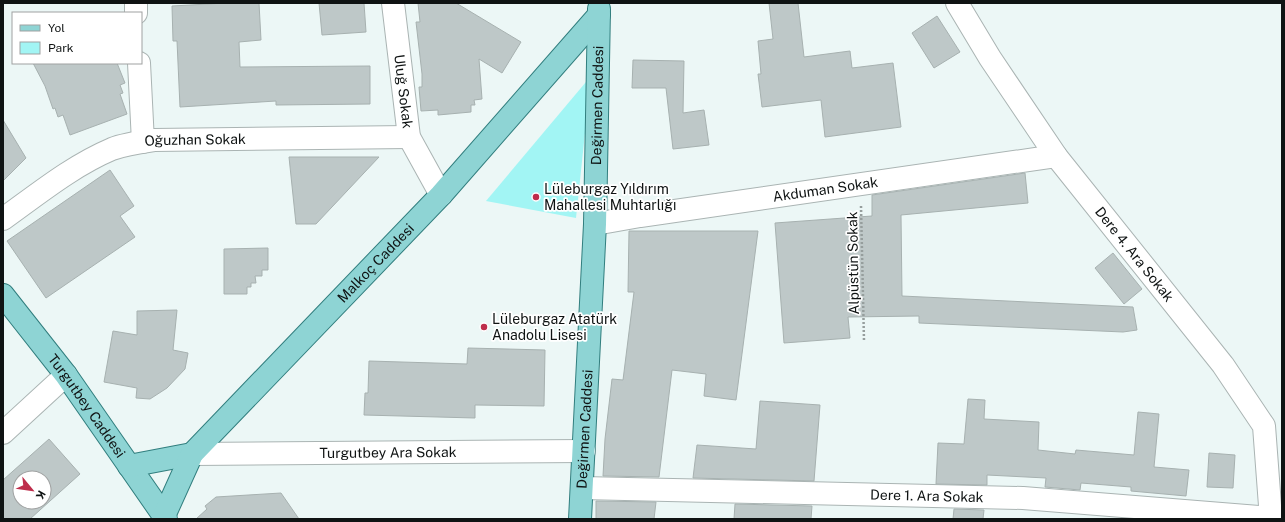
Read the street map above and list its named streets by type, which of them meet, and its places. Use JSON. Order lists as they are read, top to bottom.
{
  "streets": {
    "main road": ["Değirmen Caddesi", "Malkoç Caddesi", "Turgutbey Caddesi"],
    "street": [
      "Uluğ Sokak",
      "Oğuzhan Sokak",
      "Akduman Sokak",
      "Dere 4. Ara Sokak",
      "Turgutbey Ara Sokak",
      "Dere 1. Ara Sokak"
    ],
    "path": ["Alpüstün Sokak"]
  },
  "crossings": [
    ["Uluğ Sokak", "Oğuzhan Sokak"],
    ["Uluğ Sokak", "Malkoç Caddesi"],
    ["Değirmen Caddesi", "Akduman Sokak"],
    ["Değirmen Caddesi", "Malkoç Caddesi"],
    ["Değirmen Caddesi", "Turgutbey Ara Sokak"],
    ["Değirmen Caddesi", "Dere 1. Ara Sokak"],
    ["Akduman Sokak", "Dere 4. Ara Sokak"],
    ["Akduman Sokak", "Alpüstün Sokak"],
    ["Dere 4. Ara Sokak", "Dere 1. Ara Sokak"],
    ["Malkoç Caddesi", "Turgutbey Caddesi"],
    ["Malkoç Caddesi", "Turgutbey Ara Sokak"]
  ],
  "places": ["Lüleburgaz Yıldırım Mahallesi Muhtarlığı", "Lüleburgaz Atatürk Anadolu Lisesi"],
  "legend": ["Yol", "Park"],
  "north": "bottom right"
}
